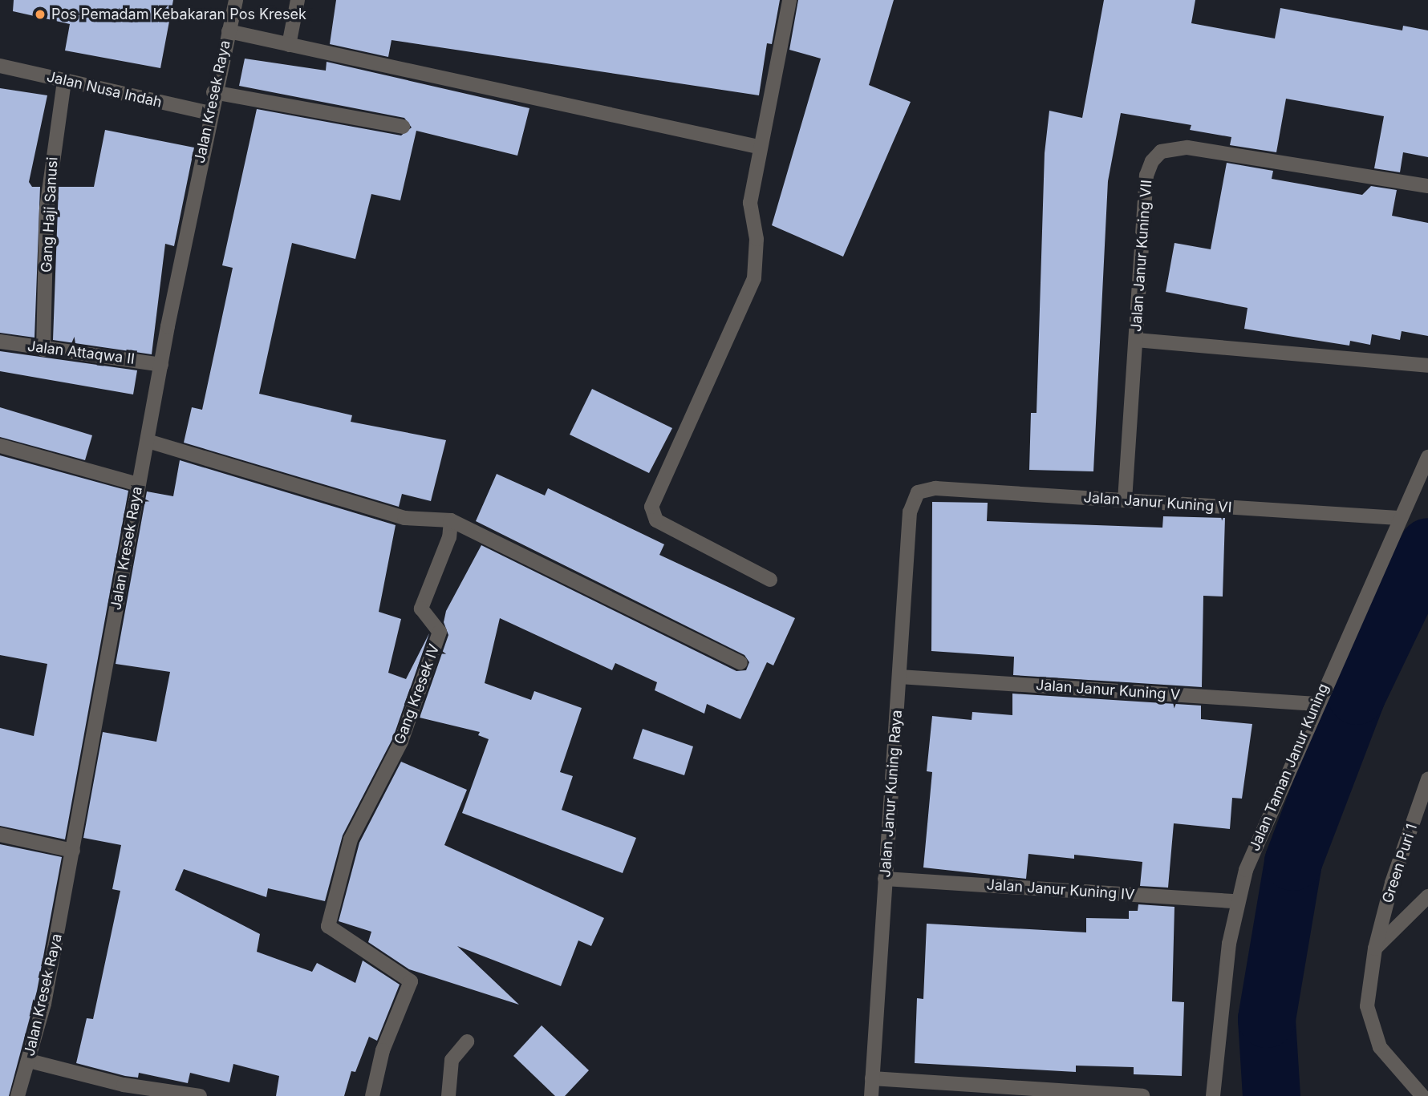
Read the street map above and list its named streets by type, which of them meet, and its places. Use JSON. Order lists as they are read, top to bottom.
{
  "streets": {
    "street": [
      "Jalan Nusa Indah",
      "Jalan Kresek Raya",
      "Gang Haji Sanusi",
      "Jalan Janur Kuning VII",
      "Jalan Attaqwa II",
      "Jalan Janur Kuning VI",
      "Jalan Janur Kuning V",
      "Gang Kresek IV",
      "Jalan Taman Janur Kuning",
      "Jalan Janur Kuning Raya",
      "Green Puri 1",
      "Jalan Janur Kuning IV"
    ]
  },
  "crossings": [
    ["Jalan Nusa Indah", "Jalan Kresek Raya"],
    ["Jalan Nusa Indah", "Gang Haji Sanusi"],
    ["Jalan Kresek Raya", "Jalan Attaqwa II"],
    ["Gang Haji Sanusi", "Jalan Attaqwa II"],
    ["Jalan Janur Kuning VII", "Jalan Janur Kuning VI"],
    ["Jalan Janur Kuning VI", "Jalan Taman Janur Kuning"],
    ["Jalan Janur Kuning VI", "Jalan Janur Kuning Raya"],
    ["Jalan Janur Kuning V", "Jalan Taman Janur Kuning"],
    ["Jalan Janur Kuning V", "Jalan Janur Kuning Raya"],
    ["Jalan Taman Janur Kuning", "Jalan Janur Kuning IV"],
    ["Jalan Janur Kuning Raya", "Jalan Janur Kuning IV"]
  ],
  "places": ["Pos Pemadam Kebakaran Pos Kresek"]
}
